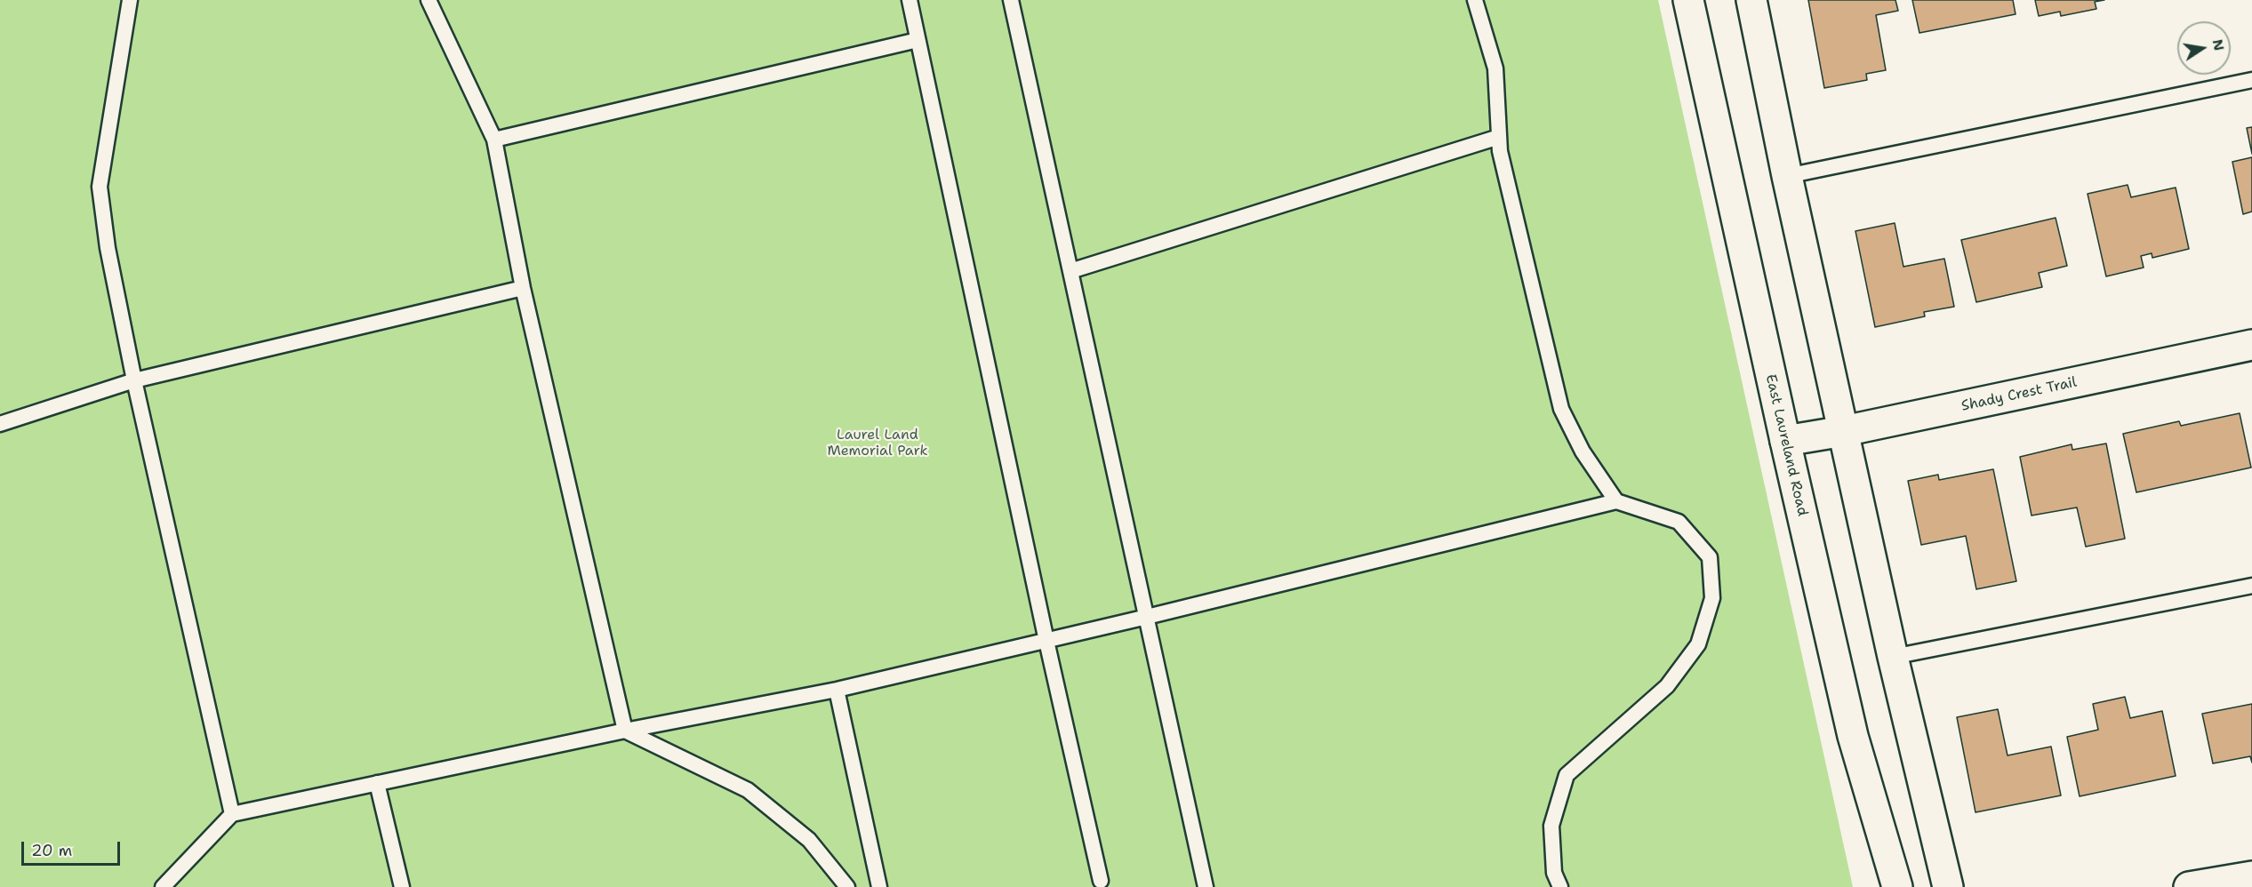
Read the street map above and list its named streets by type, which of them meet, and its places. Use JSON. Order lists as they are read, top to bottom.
{
  "streets": {
    "main road": ["Shady Crest Trail", "East Laureland Road"]
  },
  "crossings": [
    ["Shady Crest Trail", "East Laureland Road"]
  ],
  "parks": ["Laurel Land Memorial Park"],
  "scale_bar": "20 m",
  "north": "right"
}
